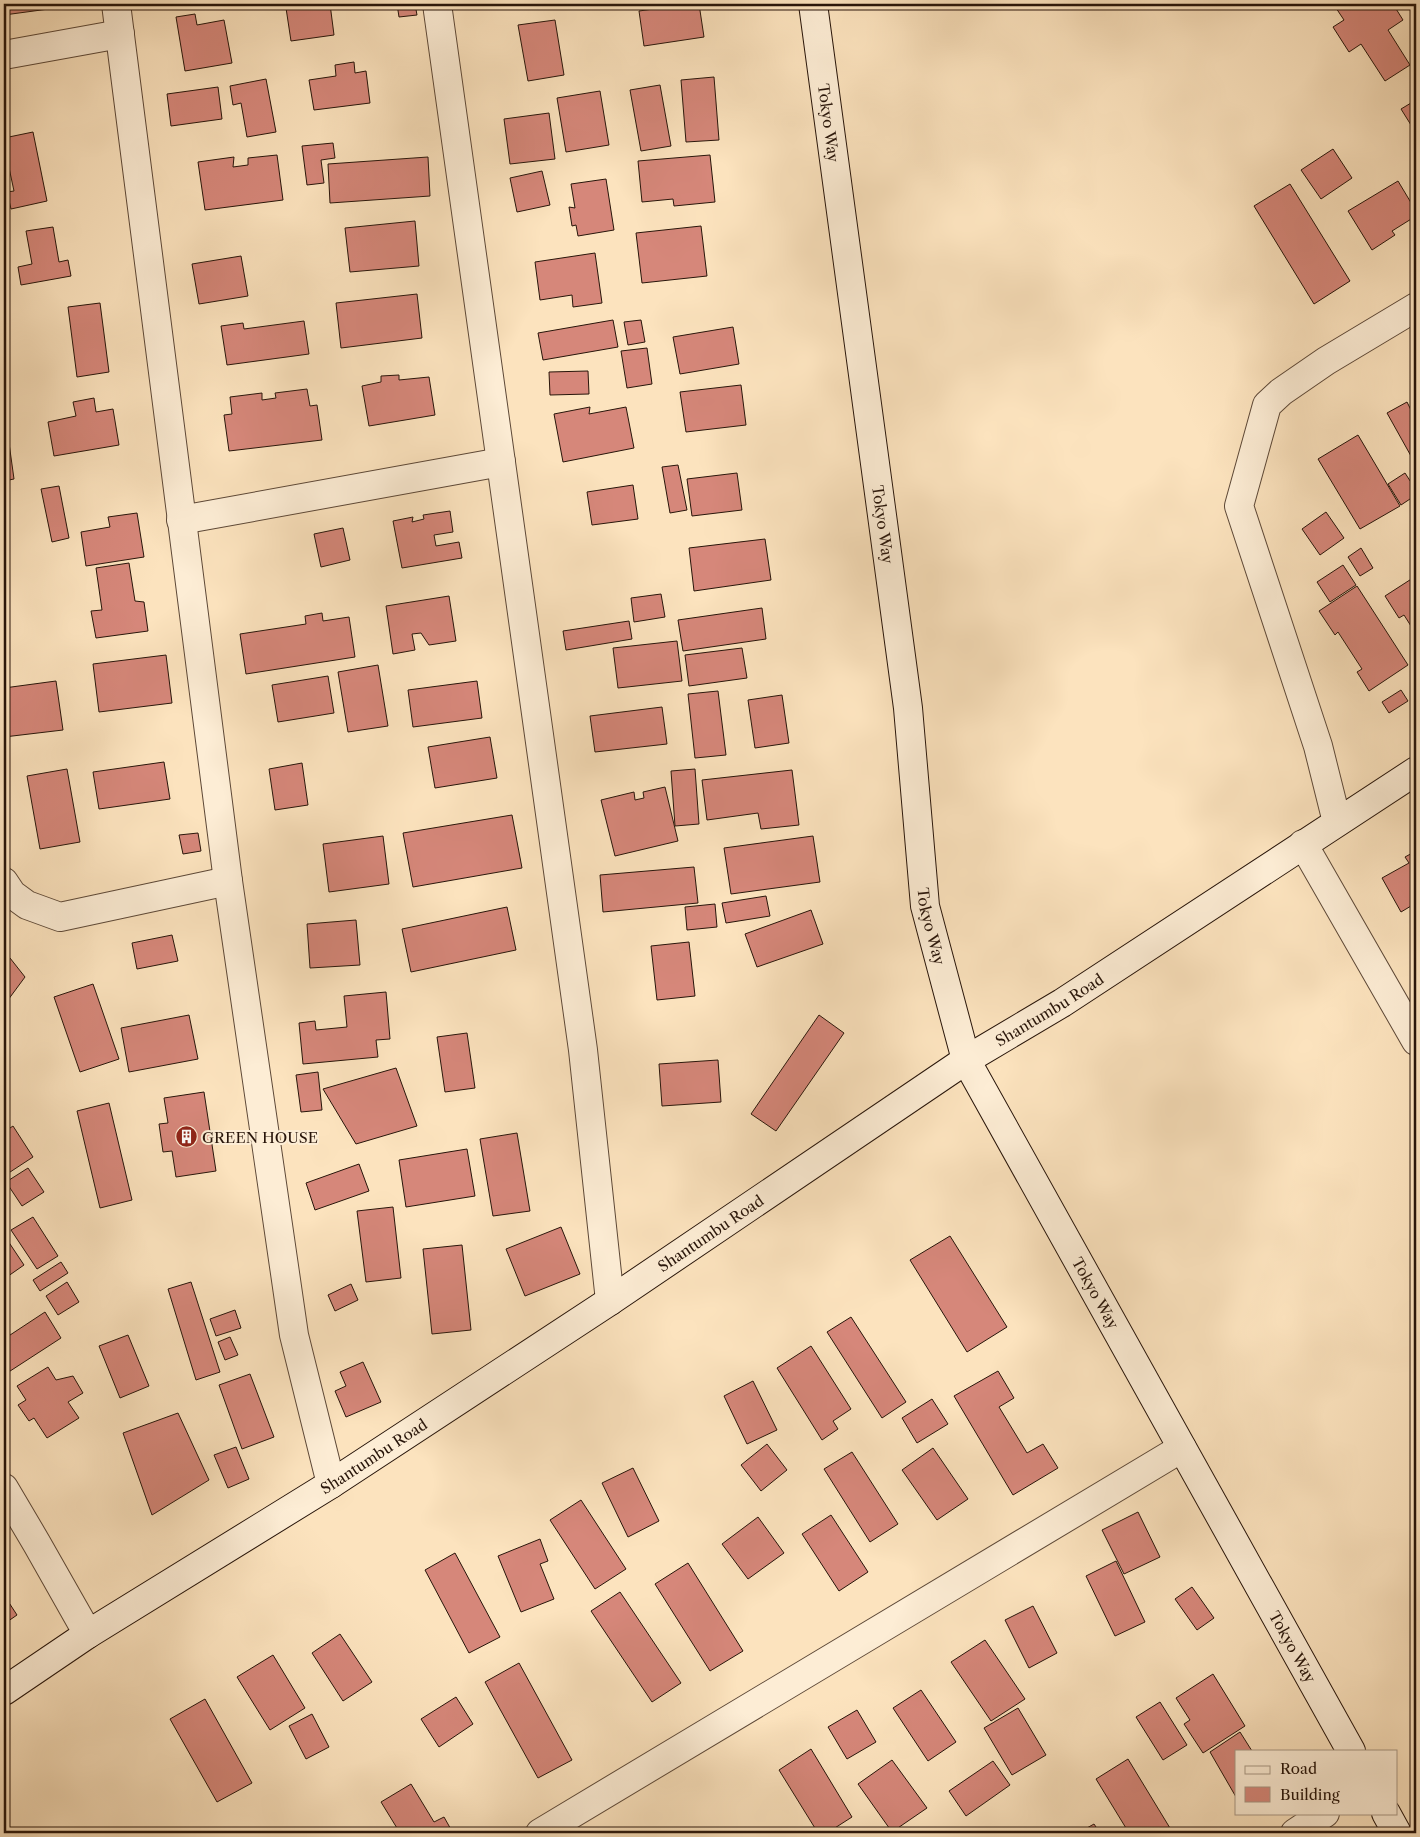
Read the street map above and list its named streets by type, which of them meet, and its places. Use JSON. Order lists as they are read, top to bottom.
{
  "streets": {
    "street": ["Tokyo Way", "Shantumbu Road"]
  },
  "crossings": [
    ["Tokyo Way", "Shantumbu Road"]
  ],
  "places": {
    "building": ["GREEN HOUSE"]
  },
  "legend": ["Road", "Building"]
}
